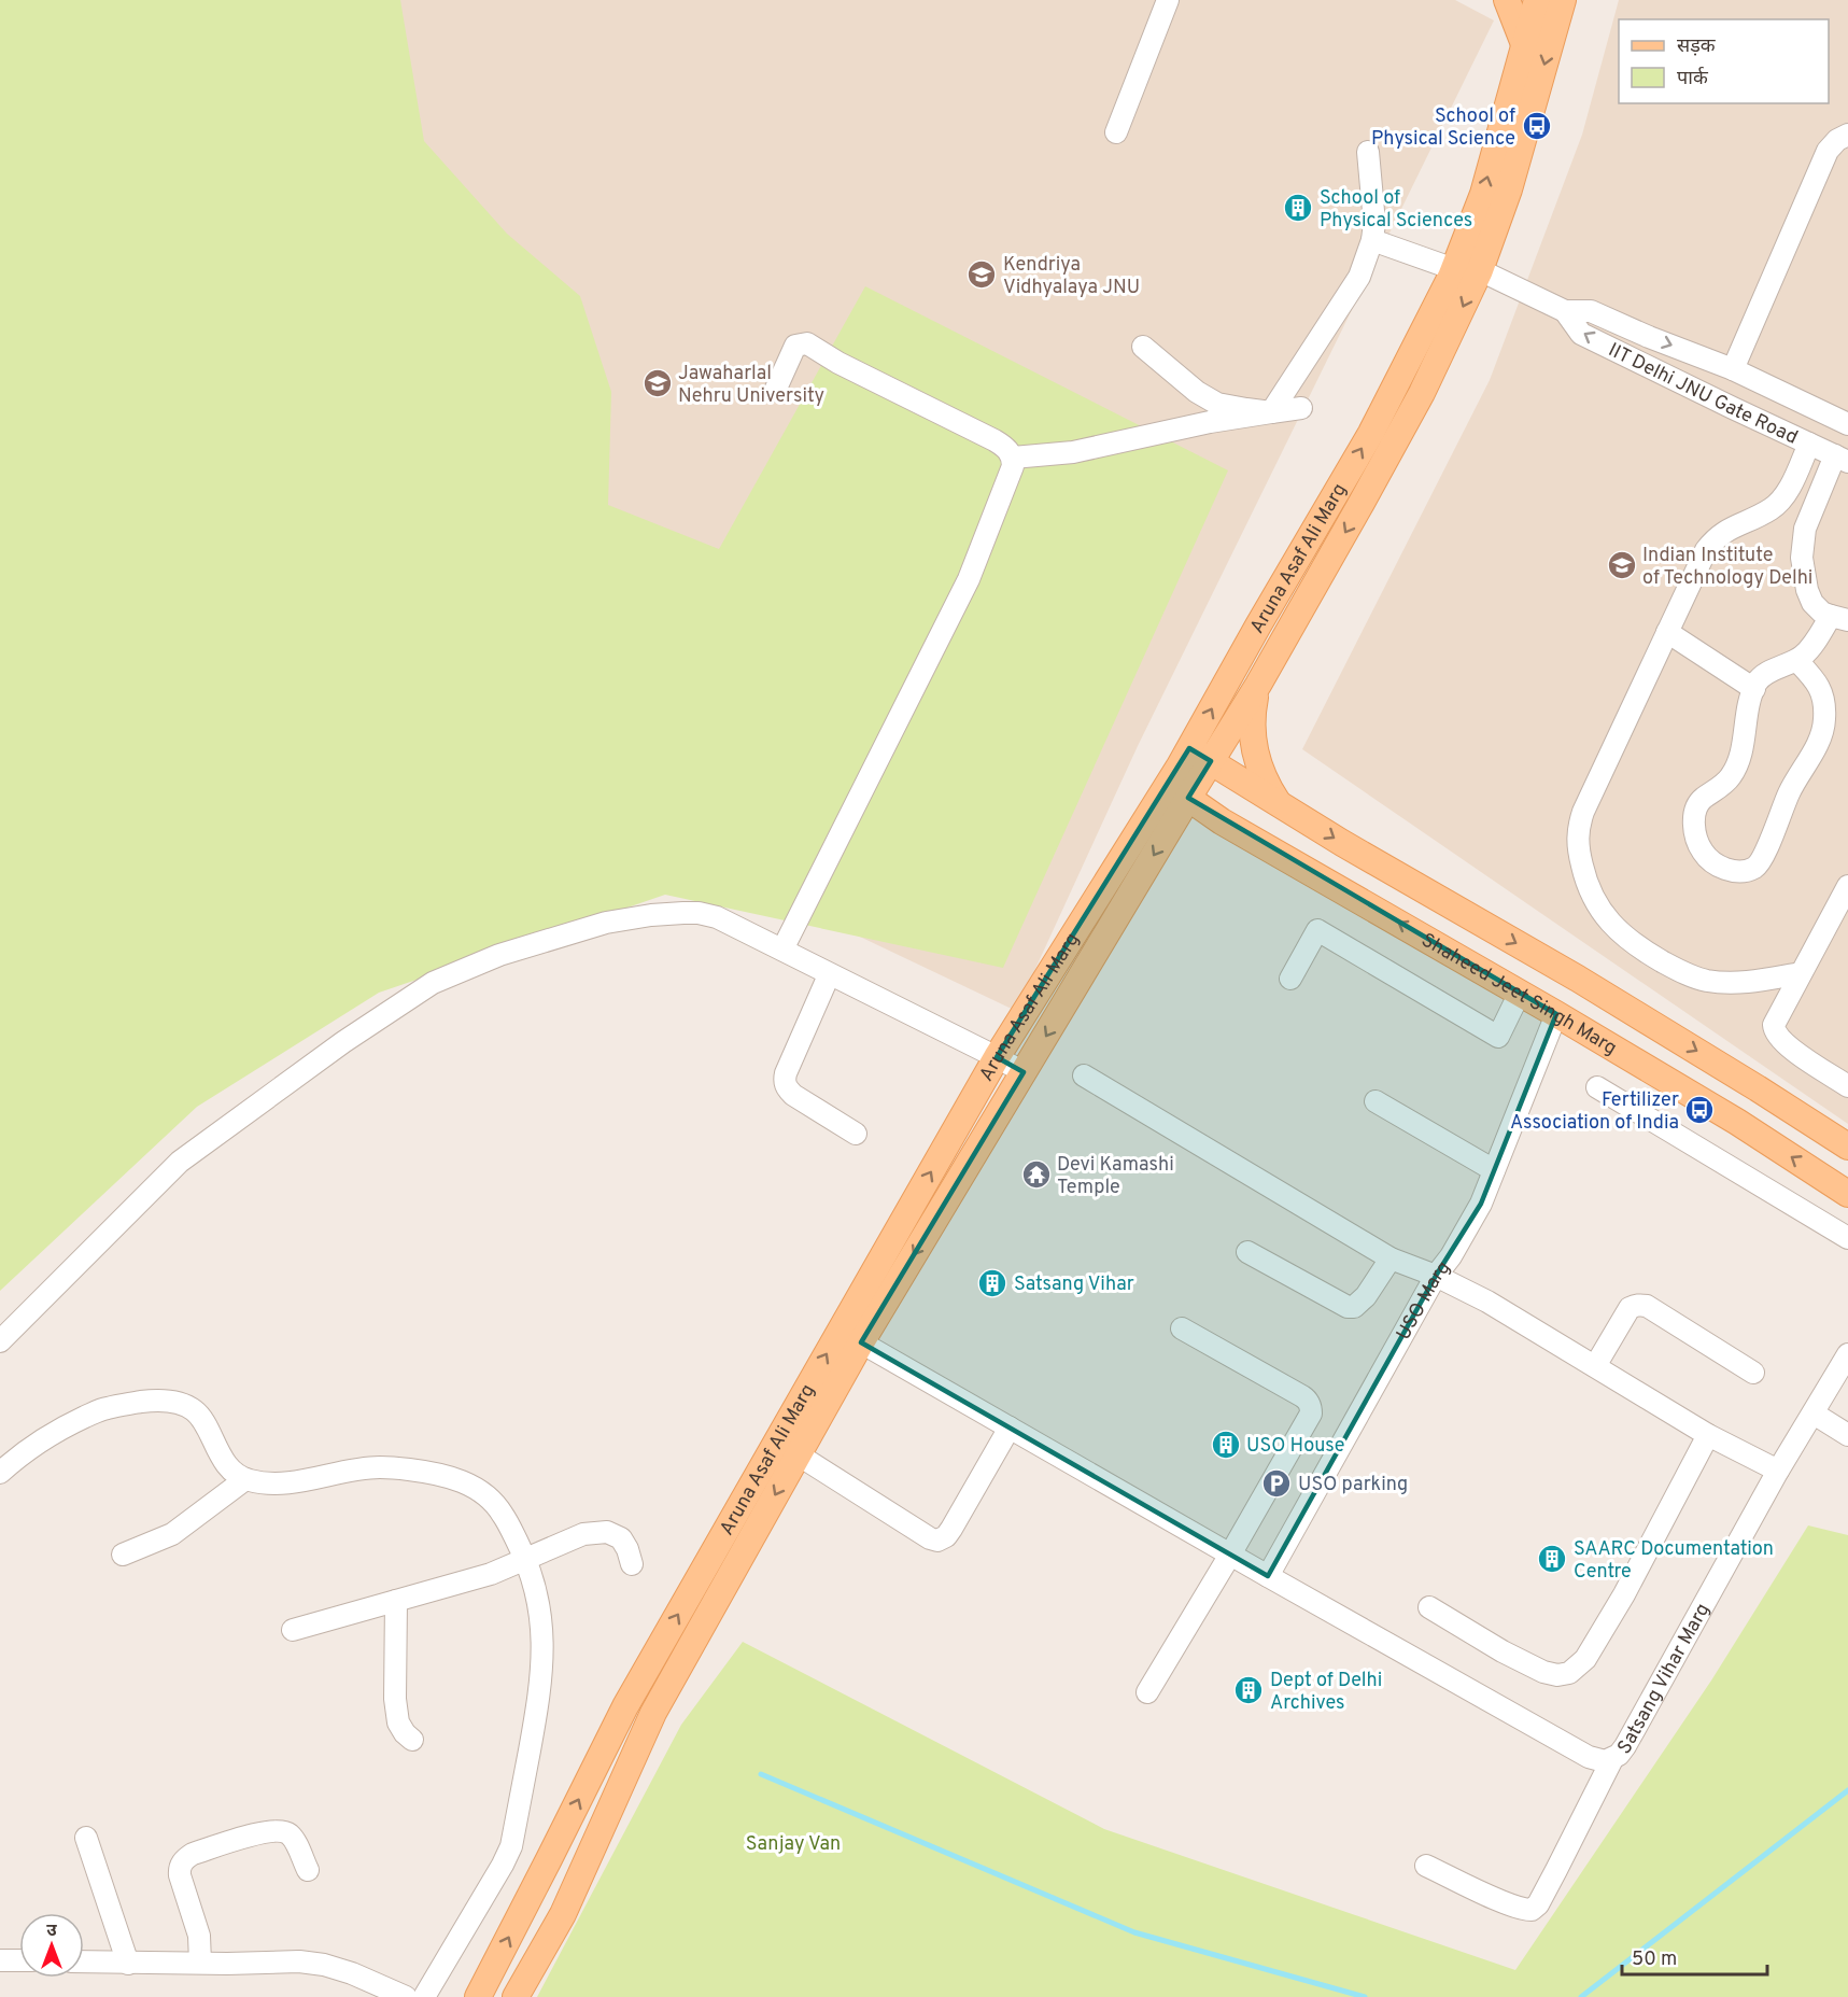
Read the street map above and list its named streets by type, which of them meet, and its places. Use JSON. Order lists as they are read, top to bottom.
{
  "streets": {
    "main road": ["Aruna Asaf Ali Marg", "Shaheed Jeet Singh Marg"],
    "street": ["IIT Delhi JNU Gate Road", "USO Marg", "Satsang Vihar Marg"]
  },
  "crossings": [
    ["IIT Delhi JNU Gate Road", "Aruna Asaf Ali Marg"],
    ["Aruna Asaf Ali Marg", "Shaheed Jeet Singh Marg"],
    ["Shaheed Jeet Singh Marg", "USO Marg"]
  ],
  "parks": ["Sanjay Van"],
  "places": {
    "bus stop": ["School of Physical Science", "Fertilizer Association of India"],
    "building": [
      "School of Physical Sciences",
      "Satsang Vihar",
      "USO House",
      "SAARC Documentation Centre",
      "Dept of Delhi Archives"
    ],
    "school or university": ["Kendriya Vidhyalaya JNU", "Jawaharlal Nehru University", "Indian Institute of Technology Delhi"],
    "temple": ["Devi Kamashi Temple"],
    "parking": ["USO parking"]
  },
  "legend": ["सड़क", "पार्क"],
  "scale_bar": "50 m",
  "north": "top"
}
